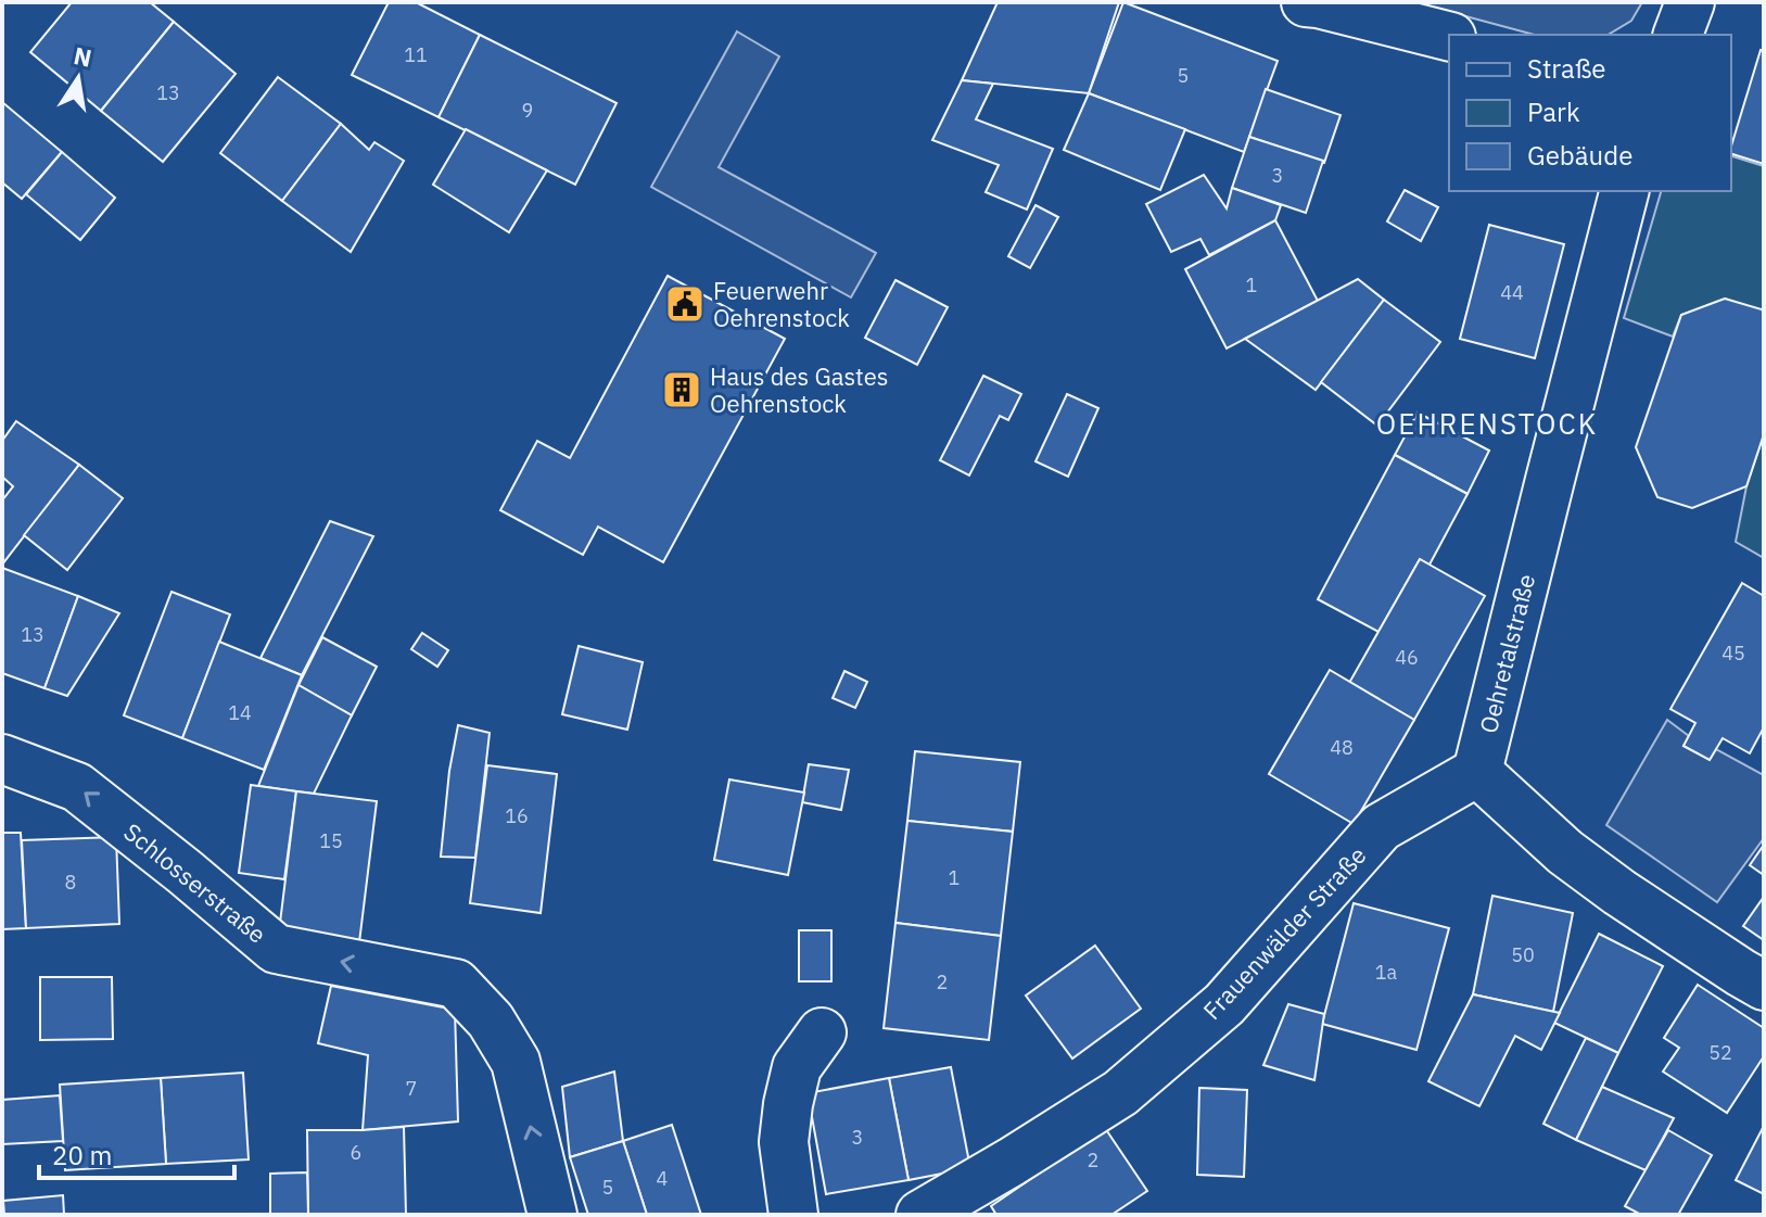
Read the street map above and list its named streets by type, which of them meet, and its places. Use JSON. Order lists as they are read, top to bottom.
{
  "streets": {
    "street": ["Oehretalstraße", "Schlosserstraße", "Frauenwälder Straße"]
  },
  "crossings": [
    ["Oehretalstraße", "Frauenwälder Straße"]
  ],
  "one_way": ["Schlosserstraße"],
  "districts": ["OEHRENSTOCK"],
  "places": {
    "public building": ["Feuerwehr Oehrenstock"],
    "building": ["Haus des Gastes Oehrenstock"]
  },
  "house_numbers": [
    "11",
    "5",
    "13",
    "9",
    "3",
    "1",
    "44",
    "13",
    "45",
    "46",
    "14",
    "48",
    "16",
    "15",
    "1",
    "8",
    "50",
    "1a",
    "2",
    "52",
    "7",
    "3",
    "6",
    "2",
    "4",
    "5"
  ],
  "legend": ["Straße", "Park", "Gebäude"],
  "scale_bar": "20 m",
  "north": "top"
}
